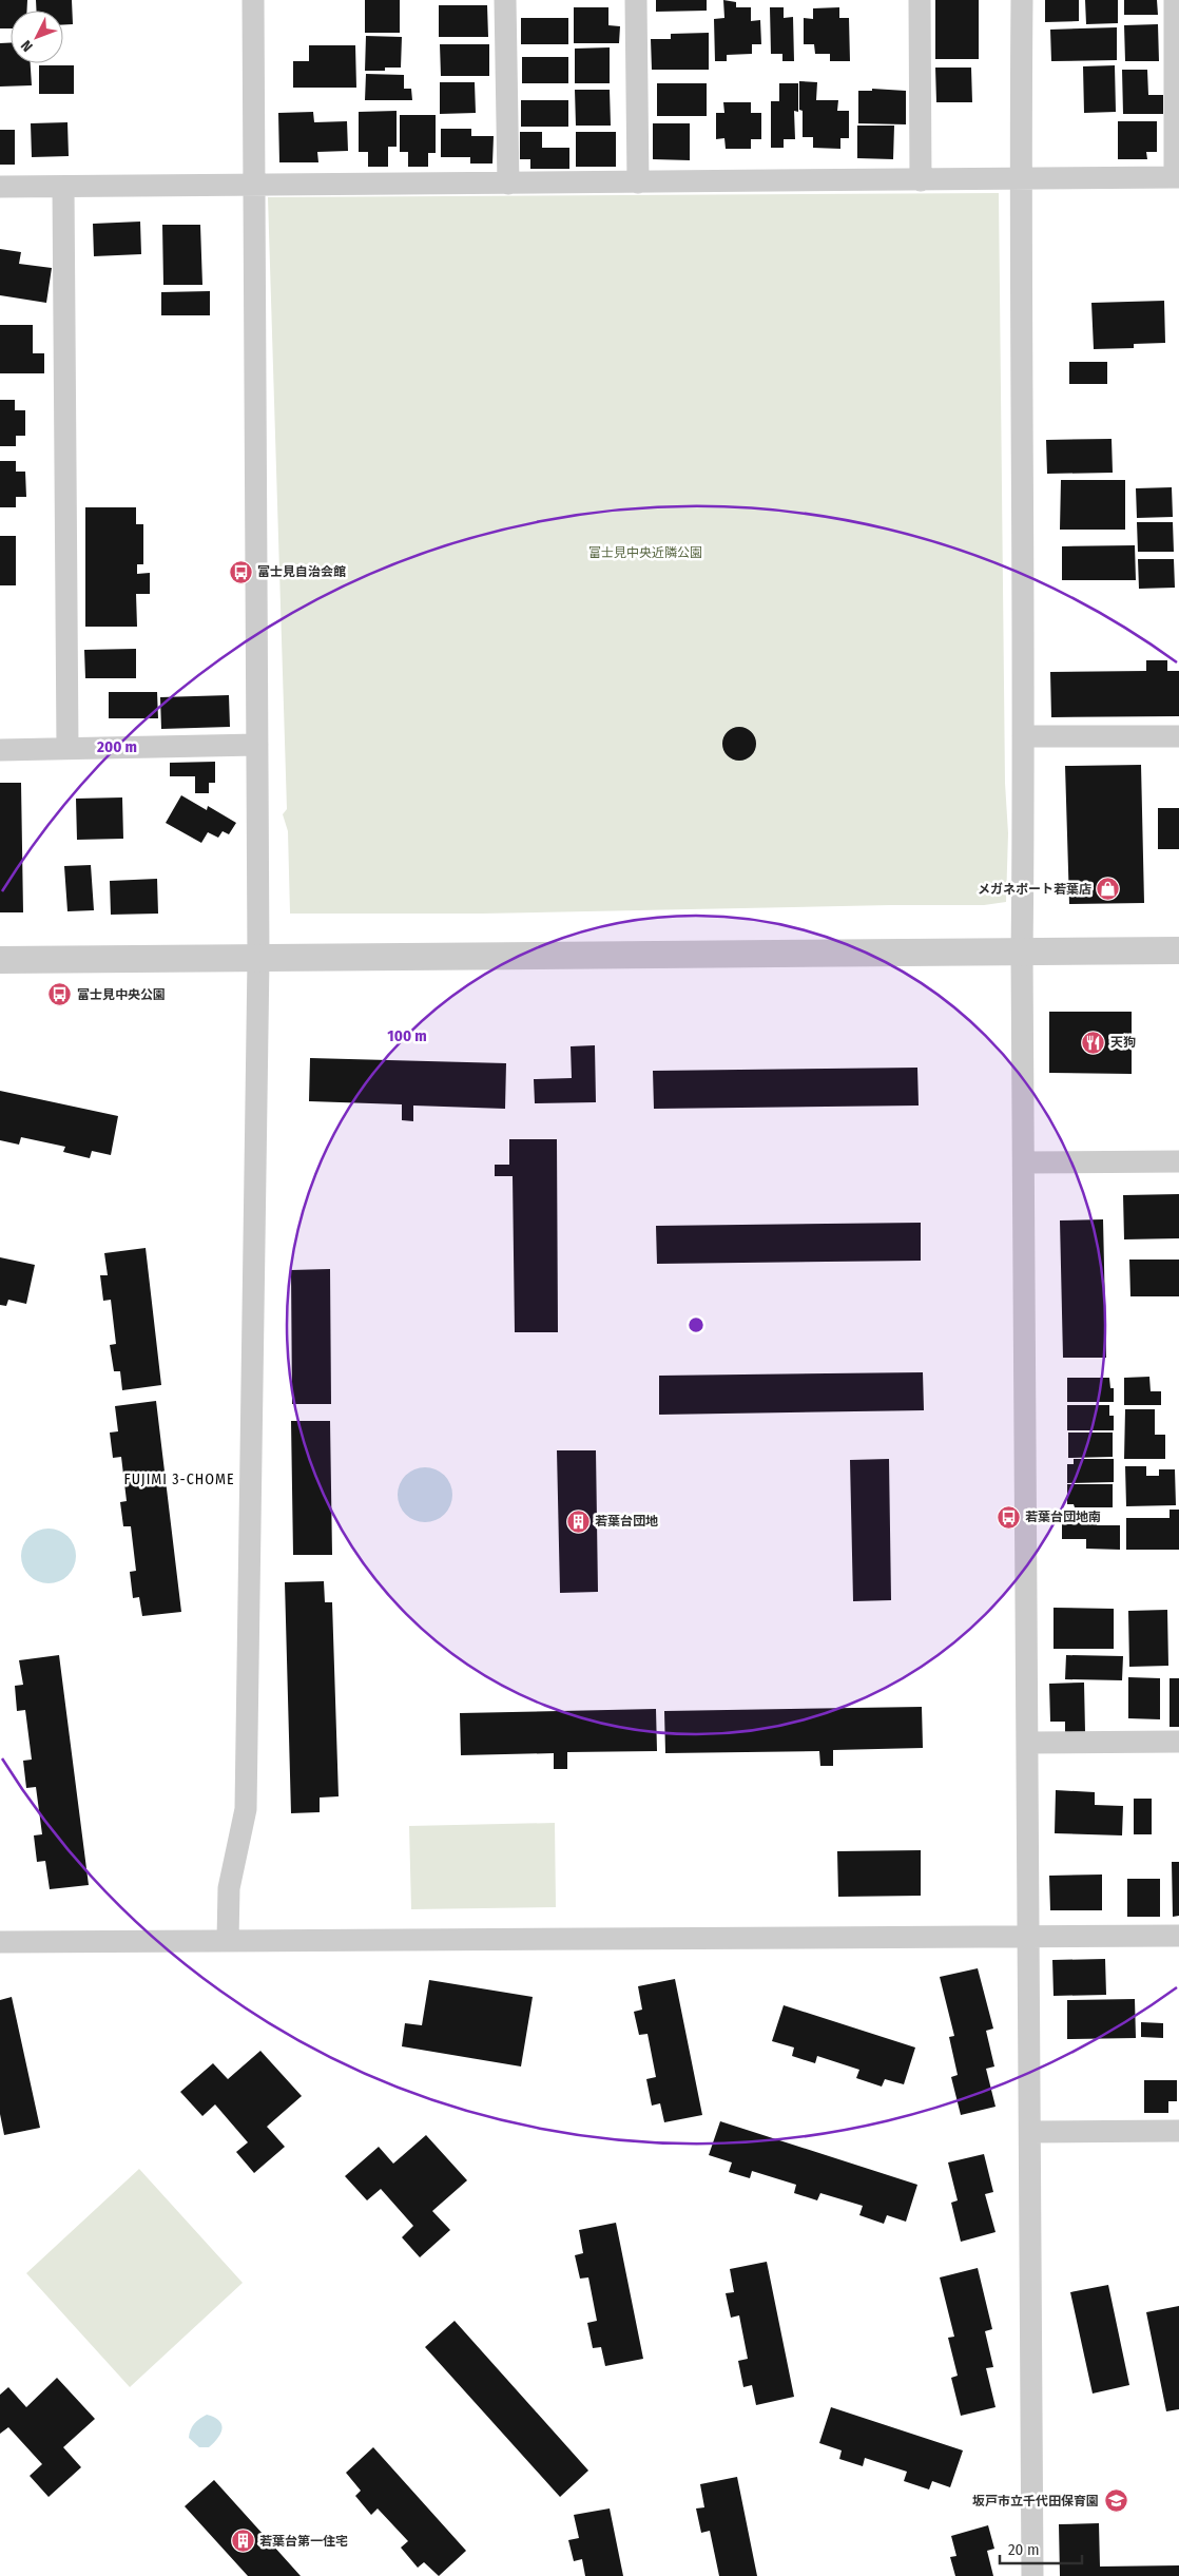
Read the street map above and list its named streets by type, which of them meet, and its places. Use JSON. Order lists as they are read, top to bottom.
{
  "districts": ["FUJIMI 3-CHOME"],
  "parks": ["富士見中央近隣公園"],
  "places": {
    "bus stop": ["富士見自治会館", "富士見中央公園", "若葉台団地南"],
    "shop": ["メガネポート若葉店"],
    "restaurant": ["天狗"],
    "building": ["若葉台団地", "若葉台第一住宅"],
    "school or university": ["坂戸市立千代田保育園"]
  },
  "scale_bar": "20 m",
  "north": "bottom left",
  "rings": ["200 m", "100 m"]
}
